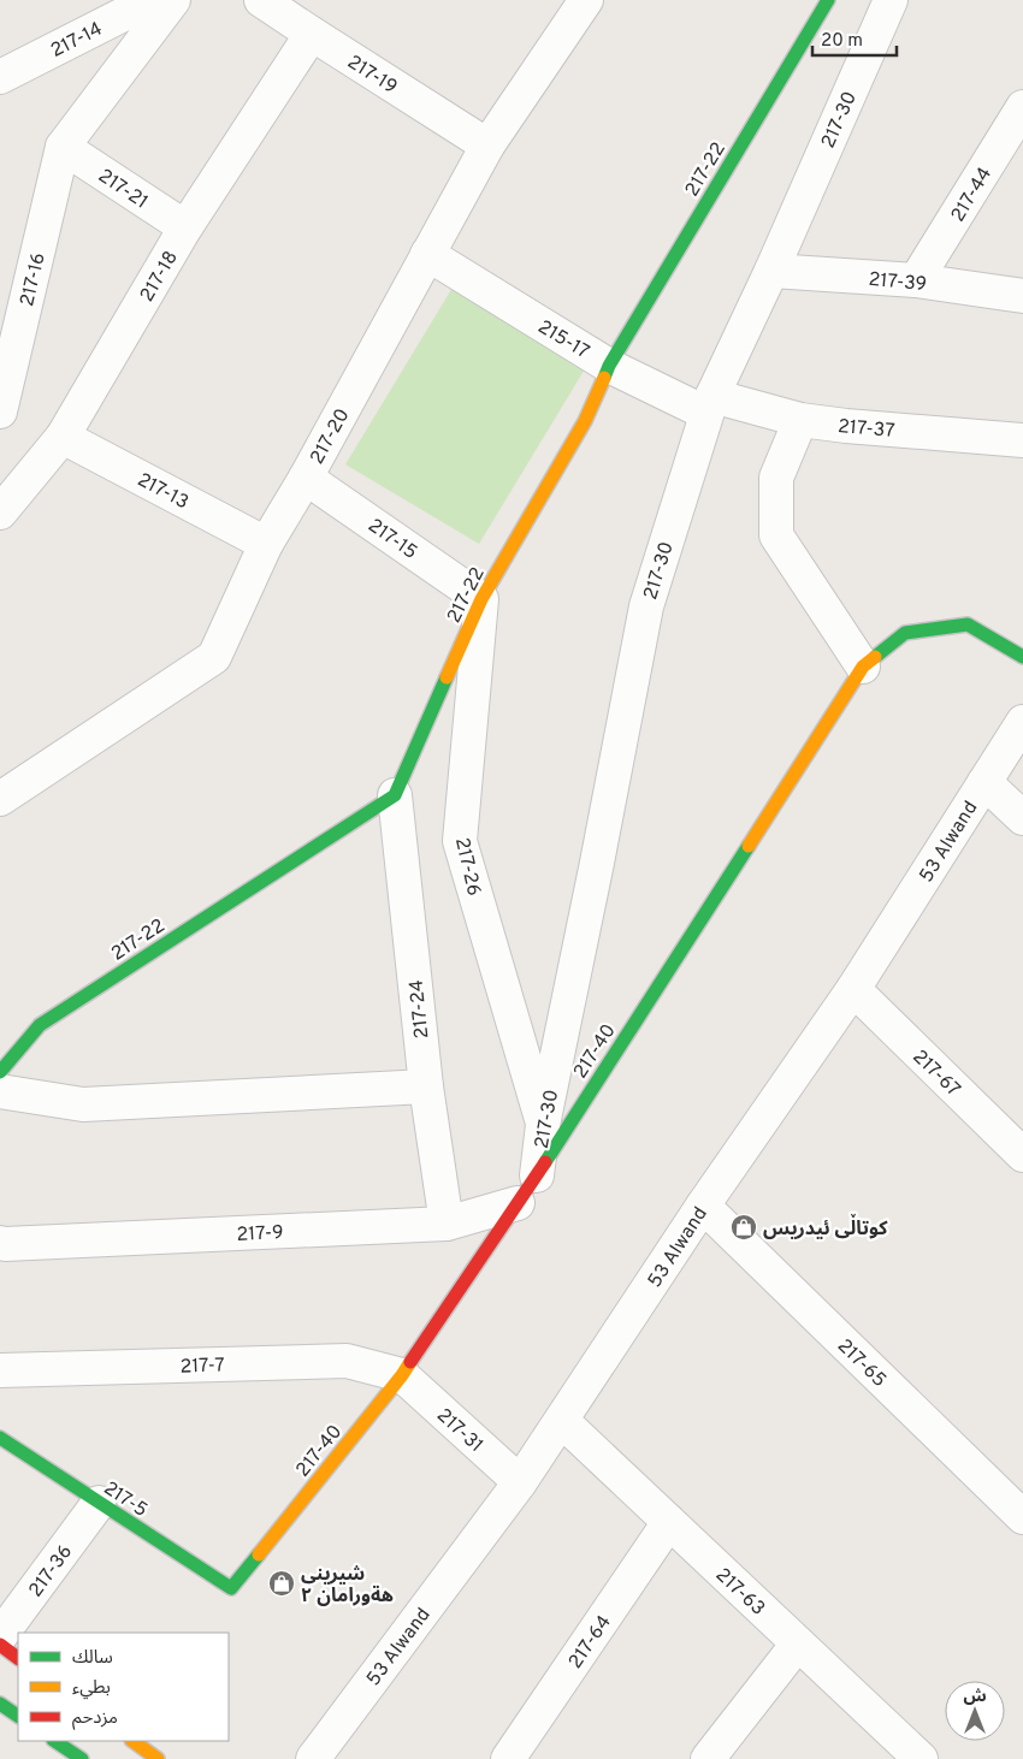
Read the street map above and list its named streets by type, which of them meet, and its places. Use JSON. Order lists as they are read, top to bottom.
{
  "streets": {
    "street": [
      "217-14",
      "217-19",
      "217-30",
      "217-22",
      "217-21",
      "217-44",
      "217-18",
      "217-16",
      "217-39",
      "215-17",
      "217-37",
      "217-20",
      "217-13",
      "217-15",
      "53 Alwand",
      "217-26",
      "217-24",
      "217-40",
      "217-67",
      "217-9",
      "217-65",
      "217-7",
      "217-31",
      "217-5",
      "217-36",
      "217-63",
      "217-64"
    ]
  },
  "crossings": [
    ["217-19", "217-18"],
    ["217-19", "217-20"],
    ["217-30", "217-39"],
    ["217-30", "215-17"],
    ["217-30", "217-37"],
    ["217-30", "217-26"],
    ["217-30", "217-40"],
    ["217-22", "215-17"],
    ["217-22", "217-15"],
    ["217-22", "217-26"],
    ["217-22", "217-24"],
    ["217-21", "217-18"],
    ["217-21", "217-16"],
    ["217-44", "217-39"],
    ["217-18", "217-13"],
    ["215-17", "217-37"],
    ["215-17", "217-20"],
    ["217-20", "217-13"],
    ["217-20", "217-15"],
    ["217-15", "217-26"],
    ["53 Alwand", "217-67"],
    ["53 Alwand", "217-65"],
    ["53 Alwand", "217-31"],
    ["53 Alwand", "217-63"],
    ["217-26", "217-40"],
    ["217-24", "217-9"],
    ["217-40", "217-9"],
    ["217-40", "217-7"],
    ["217-40", "217-31"],
    ["217-40", "217-5"],
    ["217-7", "217-31"],
    ["217-5", "217-36"],
    ["217-63", "217-64"]
  ],
  "places": {
    "shop": ["کوتاڵی ئیدریس", "شیرینی هةورامان ٢"]
  },
  "legend": ["سالك", "بطيء", "مزدحم"],
  "scale_bar": "20 m",
  "north": "top"
}
